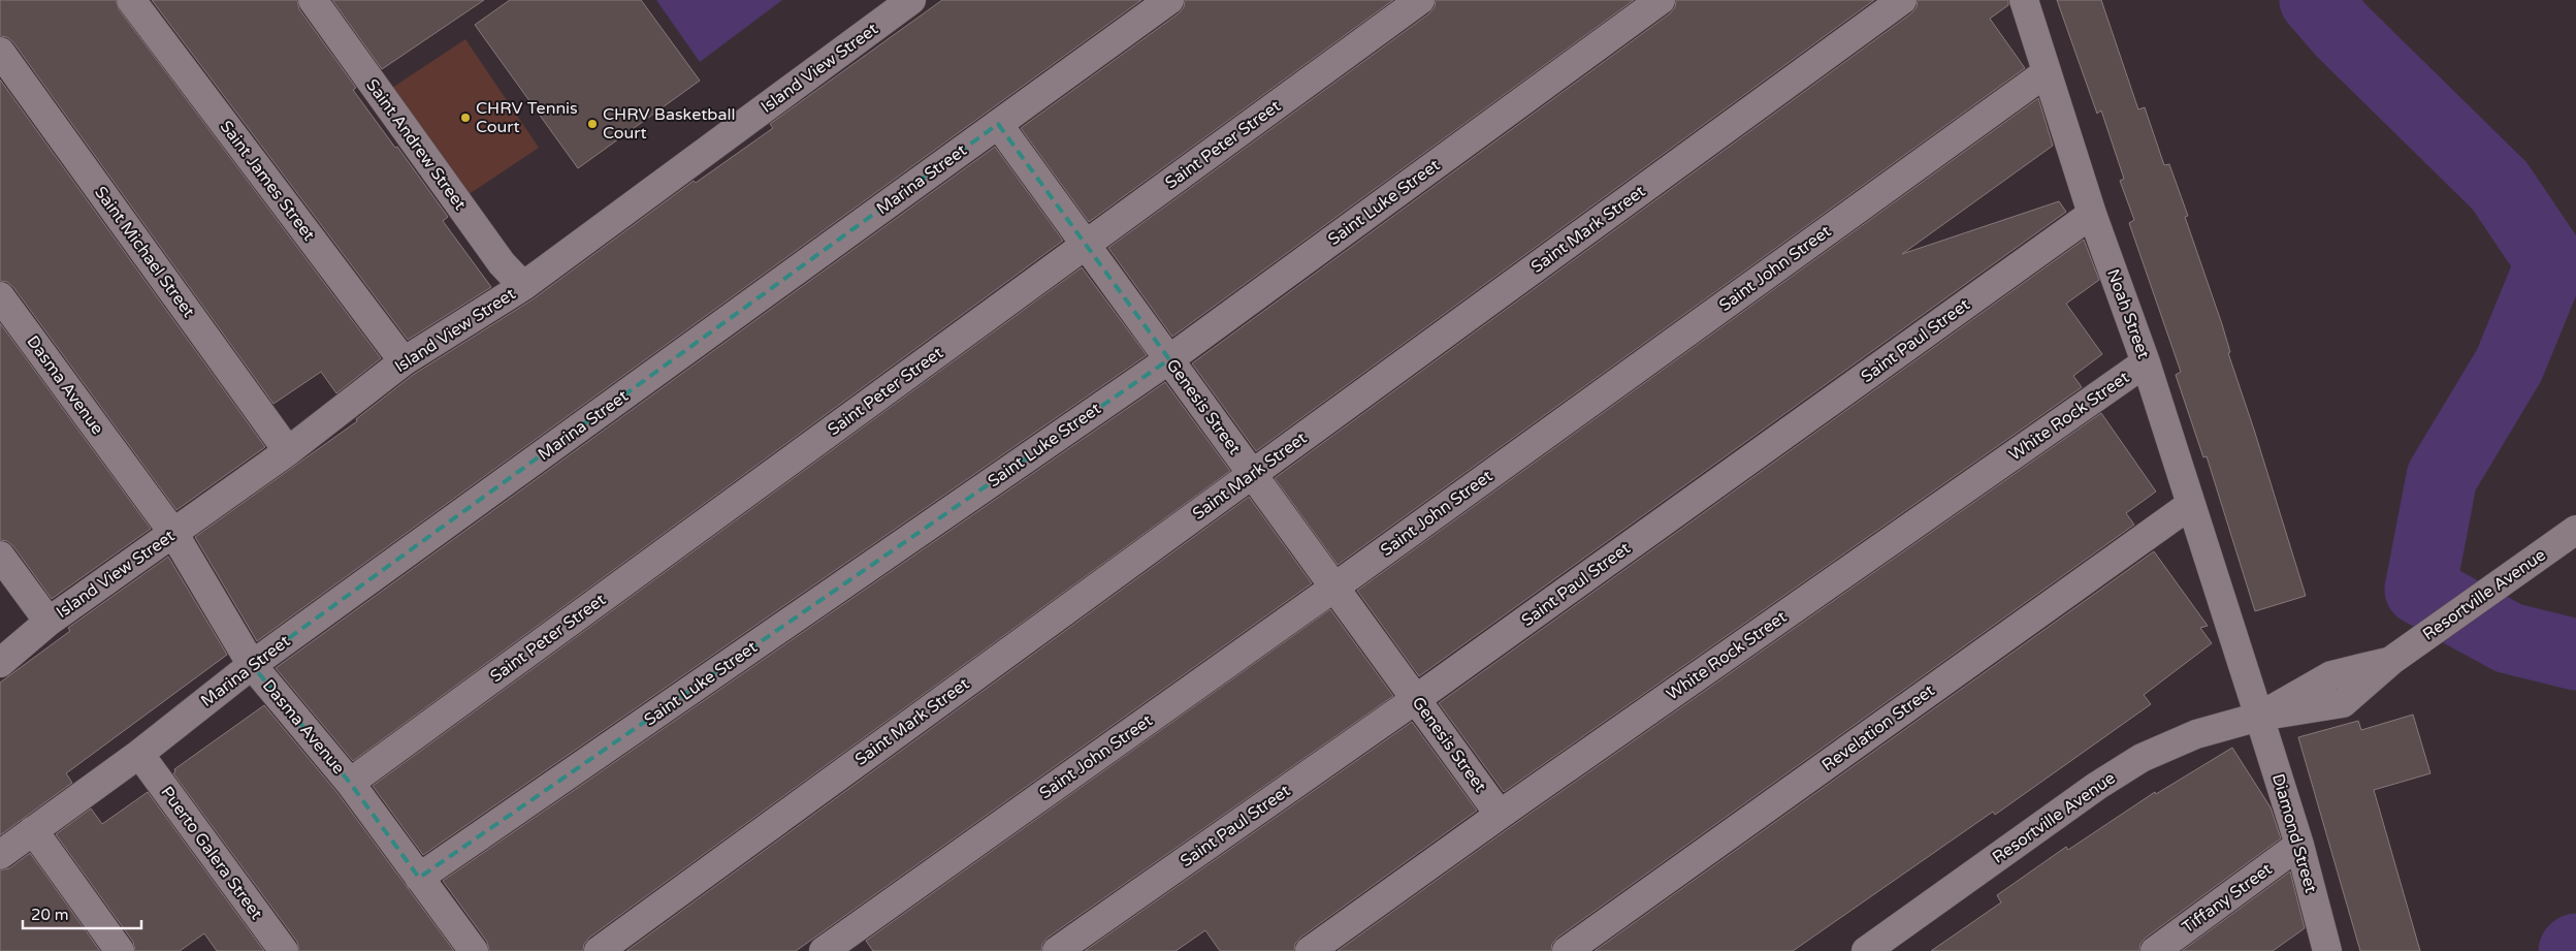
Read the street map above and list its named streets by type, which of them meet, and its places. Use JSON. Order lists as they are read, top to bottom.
{
  "streets": {
    "street": [
      "Island View Street",
      "Saint Andrew Street",
      "Saint Peter Street",
      "Marina Street",
      "Saint James Street",
      "Saint Luke Street",
      "Saint Mark Street",
      "Saint Michael Street",
      "Saint John Street",
      "Noah Street",
      "Saint Paul Street",
      "Dasma Avenue",
      "Genesis Street",
      "White Rock Street",
      "Resortville Avenue",
      "Revelation Street",
      "Diamond Street",
      "Puerto Galera Street",
      "Tiffany Street"
    ]
  },
  "crossings": [
    ["Island View Street", "Saint Andrew Street"],
    ["Island View Street", "Saint James Street"],
    ["Island View Street", "Saint Michael Street"],
    ["Island View Street", "Dasma Avenue"],
    ["Saint Peter Street", "Dasma Avenue"],
    ["Saint Peter Street", "Genesis Street"],
    ["Marina Street", "Dasma Avenue"],
    ["Marina Street", "Genesis Street"],
    ["Marina Street", "Puerto Galera Street"],
    ["Saint Luke Street", "Dasma Avenue"],
    ["Saint Luke Street", "Genesis Street"],
    ["Saint Mark Street", "Genesis Street"],
    ["Saint John Street", "Noah Street"],
    ["Saint John Street", "Genesis Street"],
    ["Noah Street", "Saint Paul Street"],
    ["Noah Street", "White Rock Street"],
    ["Noah Street", "Resortville Avenue"],
    ["Noah Street", "Revelation Street"],
    ["Noah Street", "Diamond Street"],
    ["Saint Paul Street", "Genesis Street"],
    ["Genesis Street", "White Rock Street"],
    ["Resortville Avenue", "Diamond Street"],
    ["Diamond Street", "Tiffany Street"]
  ],
  "places": ["CHRV Tennis Court", "CHRV Basketball Court"],
  "scale_bar": "20 m"
}
